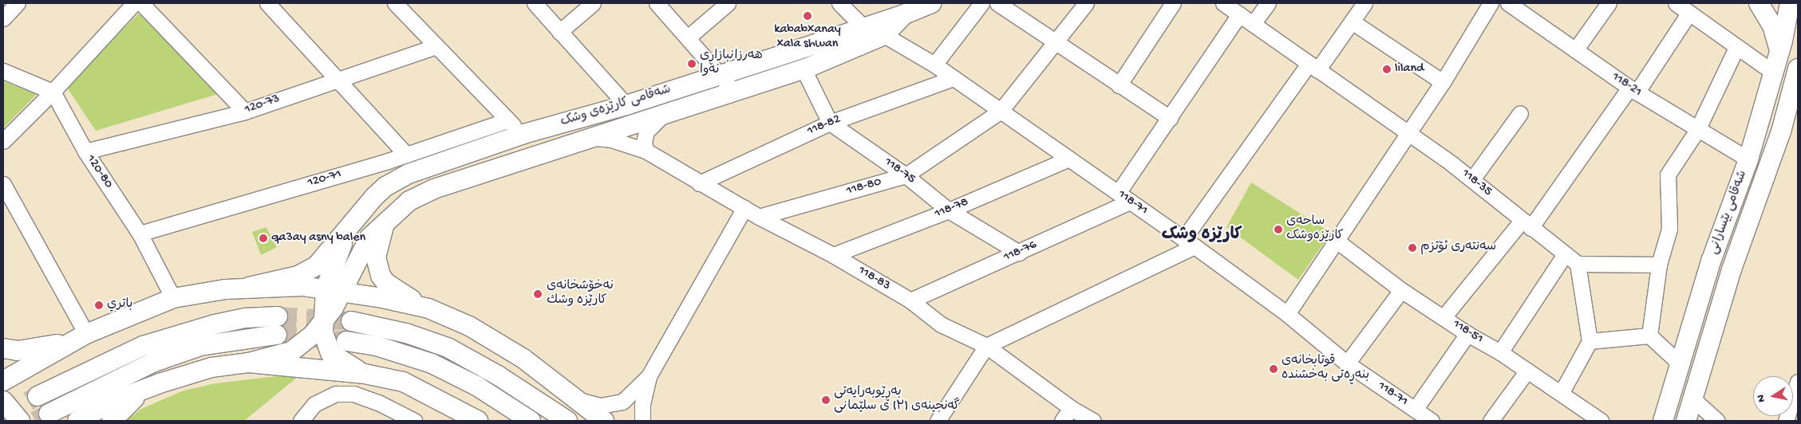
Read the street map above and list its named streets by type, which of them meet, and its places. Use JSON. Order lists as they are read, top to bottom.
{
  "streets": {
    "main road": ["شەقامی کارێزەی وشک", "شەقامی بێسارانی"],
    "street": [
      "118-21",
      "120-73",
      "118-82",
      "118-75",
      "120-80",
      "120-71",
      "118-35",
      "118-80",
      "118-71",
      "118-78",
      "118-76",
      "118-83",
      "118-51"
    ]
  },
  "crossings": [
    ["118-21", "شەقامی بێسارانی"],
    ["120-73", "120-80"],
    ["شەقامی کارێزەی وشک", "118-75"],
    ["شەقامی کارێزەی وشک", "118-71"],
    ["شەقامی کارێزەی وشک", "118-83"],
    ["118-82", "118-75"],
    ["118-82", "118-71"],
    ["118-82", "118-83"],
    ["118-75", "118-80"],
    ["118-75", "118-78"],
    ["118-75", "118-76"],
    ["120-80", "120-71"],
    ["118-80", "118-71"],
    ["118-80", "118-83"],
    ["118-71", "118-78"],
    ["118-71", "118-76"],
    ["118-78", "118-83"],
    ["118-76", "118-83"]
  ],
  "districts": ["کارێزە وشک"],
  "places": [
    "kababxanay xala shwan",
    "هەرزانبازاڕی نەوا",
    "liland",
    "ساحه‌ی کارێزه‌وشک",
    "qa3ay asny balen",
    "سەنتەری ئۆتزم",
    "نەخۆشخانەی کارێزە وشك",
    "باتري",
    "قوتابخانەی بنەڕەتی بەخشندە",
    "بەڕێوبەرایەتی گەنجینەی (۲) ی سلێمانی"
  ],
  "north": "left"
}
